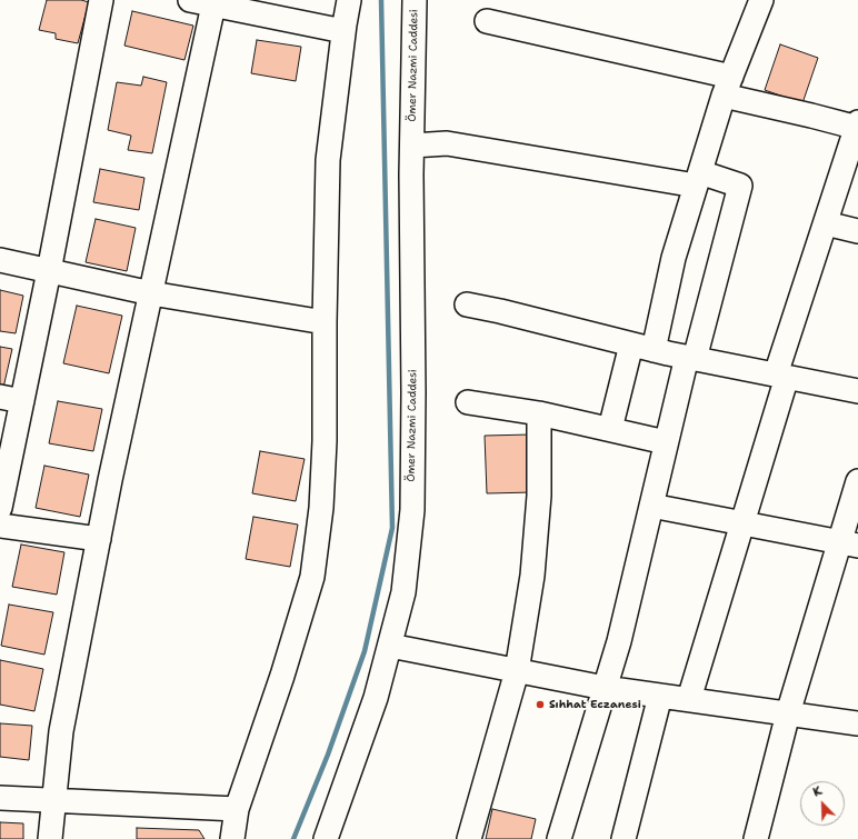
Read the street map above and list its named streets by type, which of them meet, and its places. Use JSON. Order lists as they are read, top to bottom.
{
  "streets": {
    "street": ["Ömer Nazmi Caddesi"]
  },
  "places": ["Sıhhat Eczanesi"],
  "north": "top left"
}
